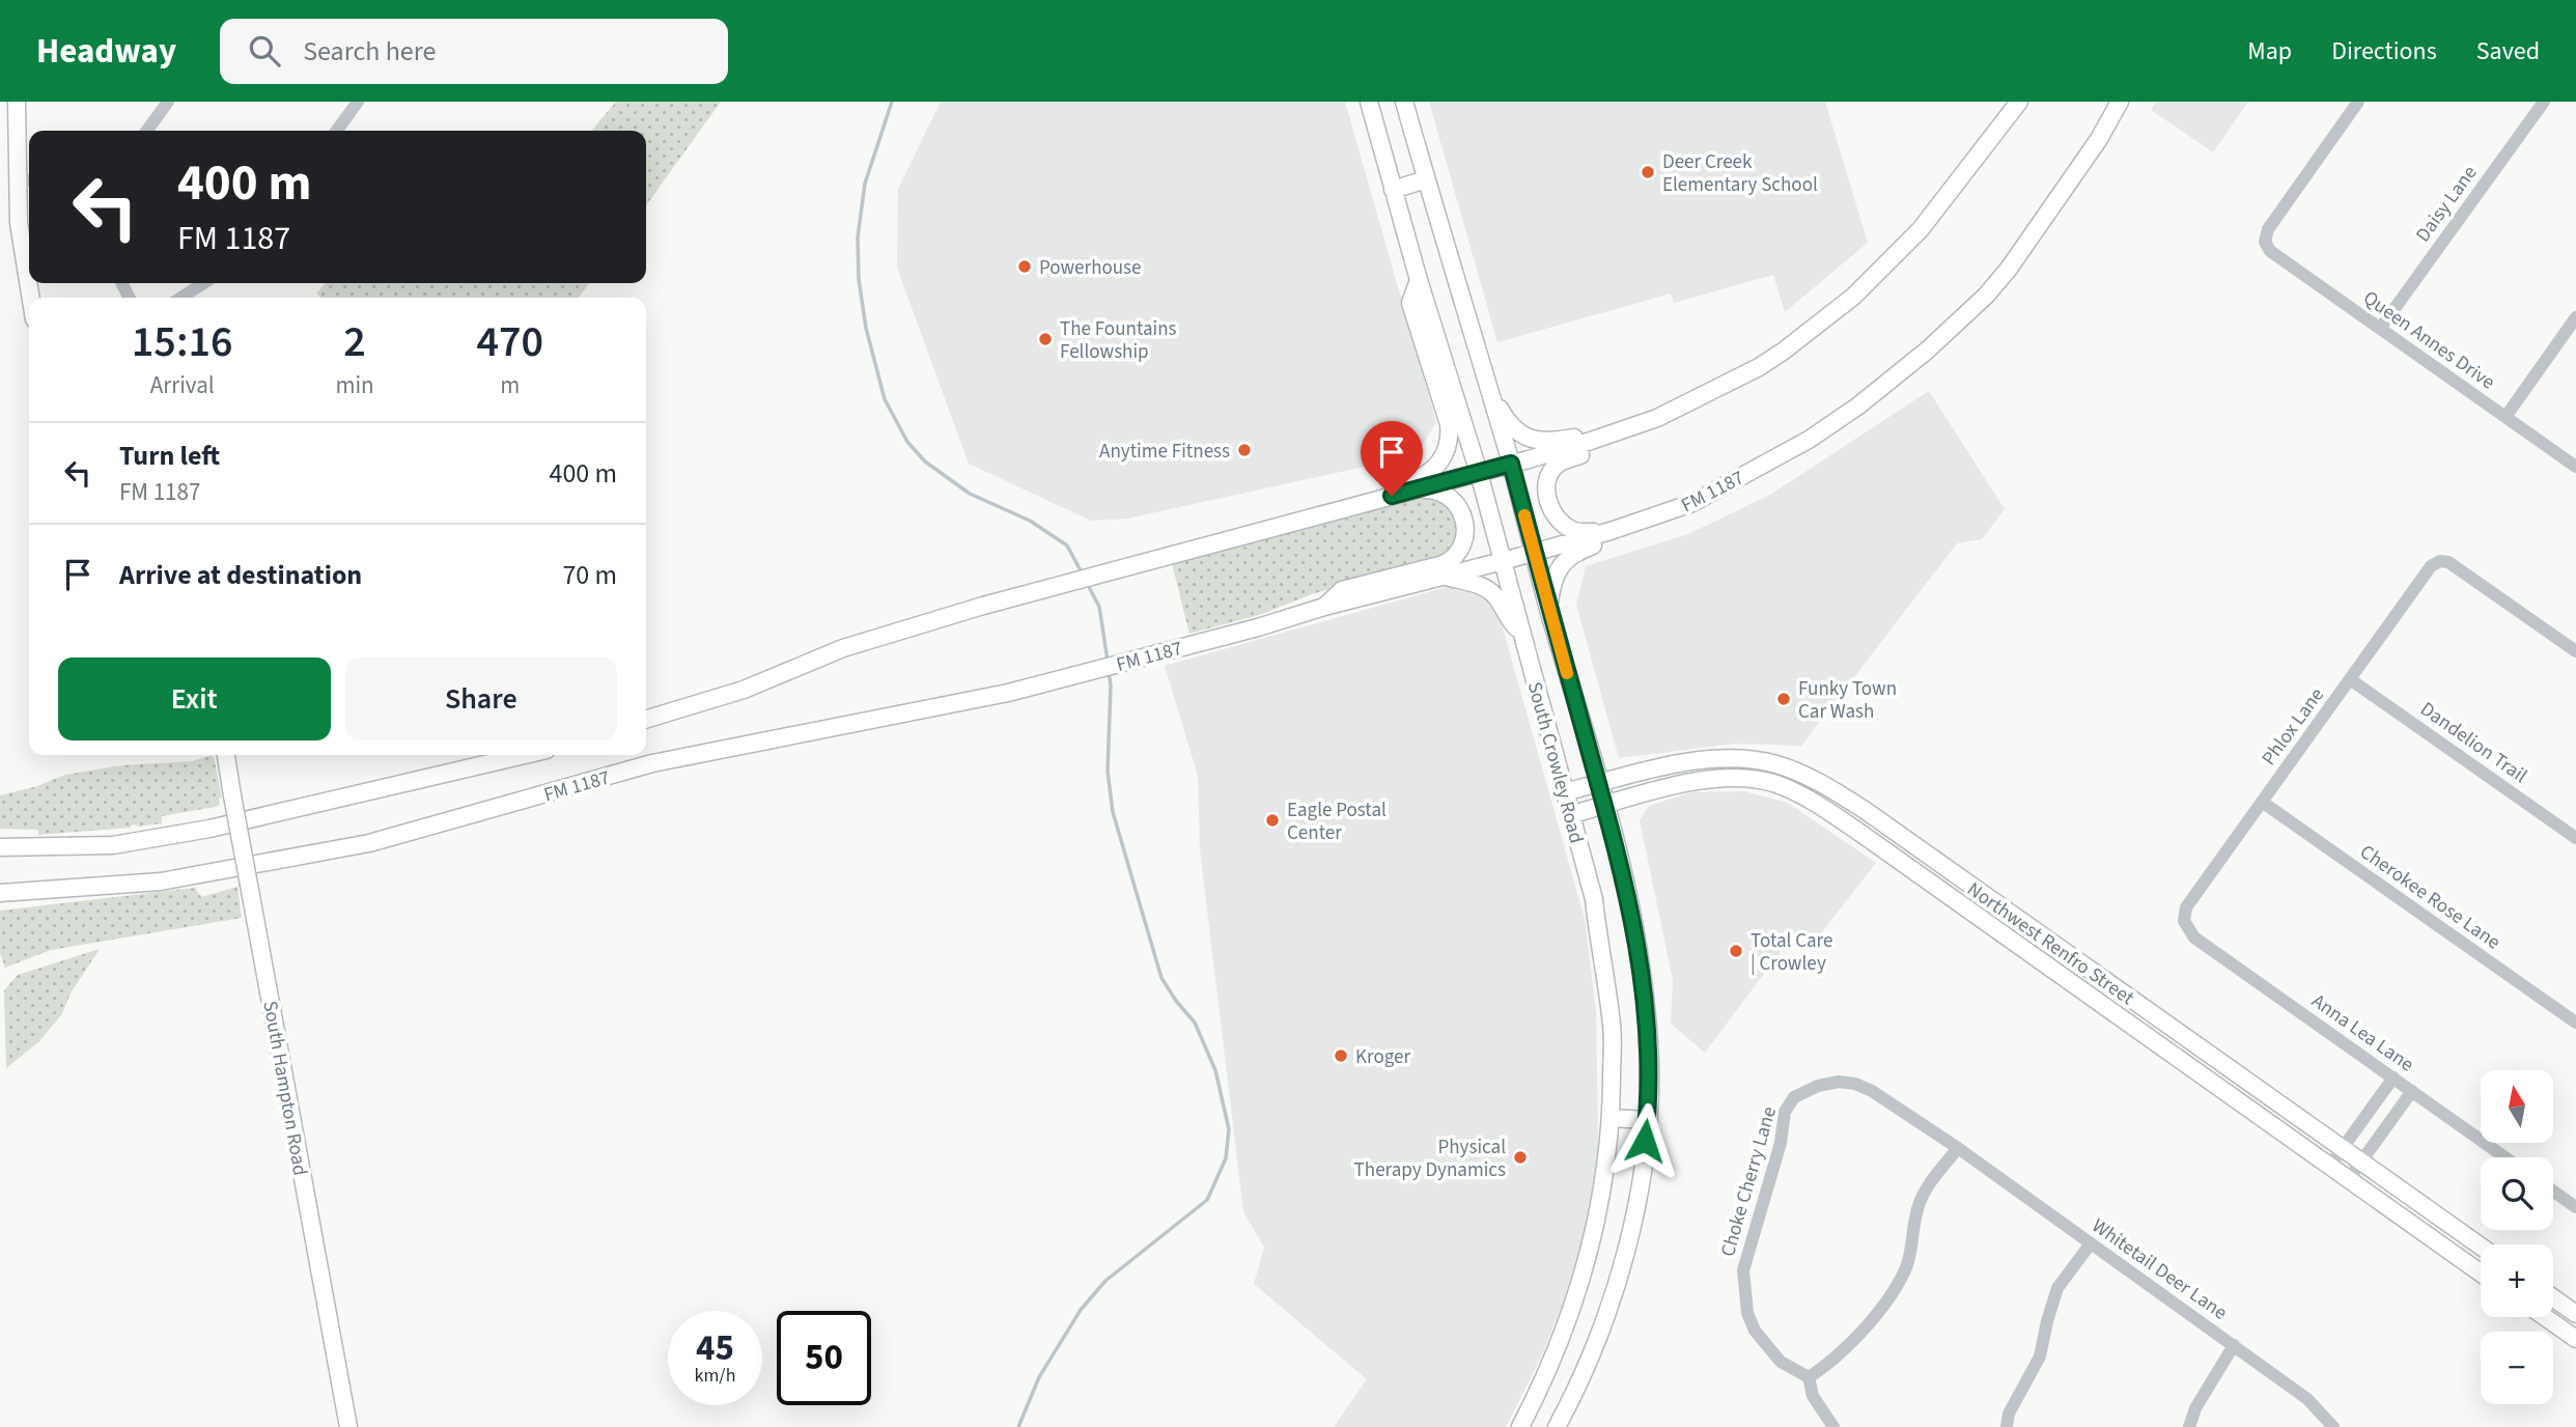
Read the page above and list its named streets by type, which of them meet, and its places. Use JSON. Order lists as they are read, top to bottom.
{
  "streets": {
    "main road": [
      "FM 1187",
      "South Crowley Road",
      "Northwest Renfro Street",
      "South Hampton Road"
    ],
    "street": [
      "Daisy Lane",
      "Queen Annes Drive",
      "Phlox Lane",
      "Dandelion Trail",
      "Cherokee Rose Lane",
      "Anna Lea Lane",
      "Choke Cherry Lane",
      "Whitetail Deer Lane"
    ]
  },
  "crossings": [
    ["Daisy Lane", "Queen Annes Drive"],
    ["FM 1187", "South Crowley Road"],
    ["Phlox Lane", "Dandelion Trail"],
    ["Phlox Lane", "Cherokee Rose Lane"],
    ["Phlox Lane", "Anna Lea Lane"],
    ["South Crowley Road", "Northwest Renfro Street"],
    ["Choke Cherry Lane", "Whitetail Deer Lane"]
  ],
  "places": [
    "Deer Creek Elementary School",
    "Powerhouse",
    "The Fountains Fellowship",
    "Anytime Fitness",
    "Funky Town Car Wash",
    "Eagle Postal Center",
    "Total Care | Crowley",
    "Kroger",
    "Physical Therapy Dynamics"
  ],
  "north": "top",
  "page": {
    "header": "Headway",
    "search": "Search here",
    "nav": ["Map", "Directions", "Saved"],
    "turn": ["400 m", "FM 1187"],
    "eta": [
      "15:16",
      "Arrival",
      "2",
      "min",
      "470",
      "m"
    ],
    "list": [
      {
        "name": "Turn left",
        "note": "FM 1187",
        "value": "400 m"
      },
      {
        "name": "Arrive at destination",
        "value": "70 m"
      }
    ],
    "buttons": ["Exit", "Share"],
    "map_buttons": ["+", "−"],
    "speed": "45 km/h",
    "limit": "50"
  }
}
